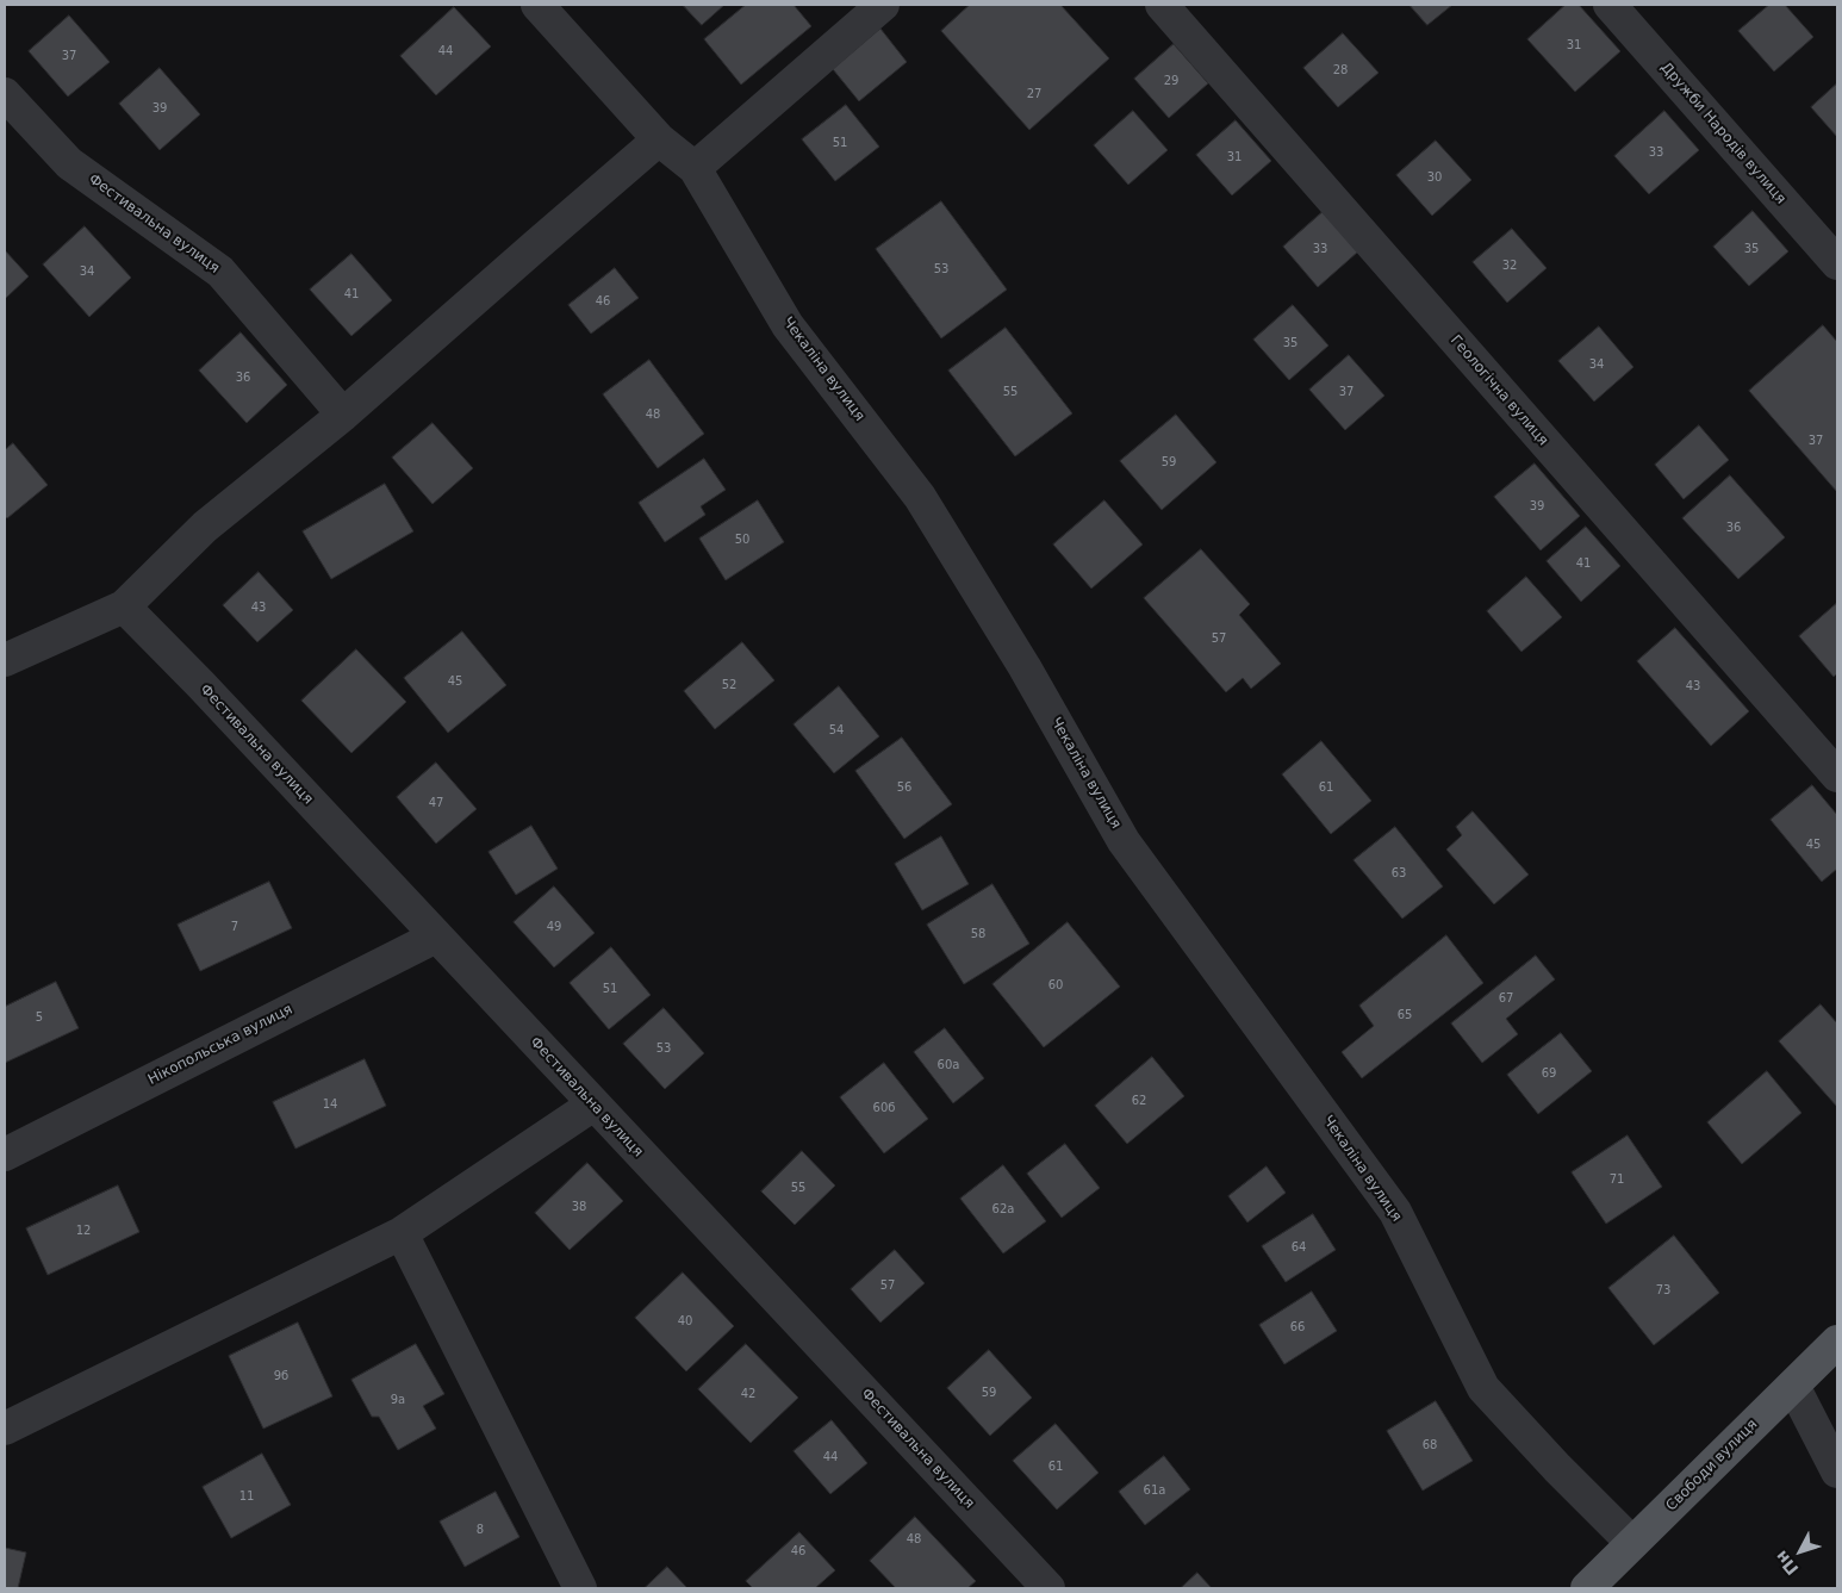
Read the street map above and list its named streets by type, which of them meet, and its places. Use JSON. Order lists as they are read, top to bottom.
{
  "streets": {
    "main road": ["Свободи вулиця"],
    "street": [
      "Дружби Народів вулиця",
      "Фестивальна вулиця",
      "Чекаліна вулиця",
      "Геологічна вулиця",
      "Нікопольська вулиця"
    ]
  },
  "crossings": [
    ["Фестивальна вулиця", "Нікопольська вулиця"],
    ["Чекаліна вулиця", "Свободи вулиця"]
  ],
  "house_numbers": [
    "31",
    "44",
    "37",
    "28",
    "29",
    "27",
    "39",
    "51",
    "33",
    "31",
    "30",
    "33",
    "35",
    "32",
    "53",
    "34",
    "41",
    "46",
    "35",
    "34",
    "36",
    "55",
    "37",
    "48",
    "37",
    "59",
    "39",
    "36",
    "50",
    "41",
    "43",
    "57",
    "45",
    "52",
    "43",
    "54",
    "56",
    "61",
    "47",
    "45",
    "63",
    "7",
    "49",
    "58",
    "60",
    "51",
    "67",
    "65",
    "5",
    "53",
    "60а",
    "69",
    "62",
    "14",
    "60б",
    "71",
    "55",
    "38",
    "62а",
    "12",
    "64",
    "57",
    "73",
    "40",
    "66",
    "9б",
    "59",
    "42",
    "9а",
    "68",
    "44",
    "61",
    "61а",
    "11",
    "8",
    "48",
    "46"
  ],
  "north": "bottom left"
}
